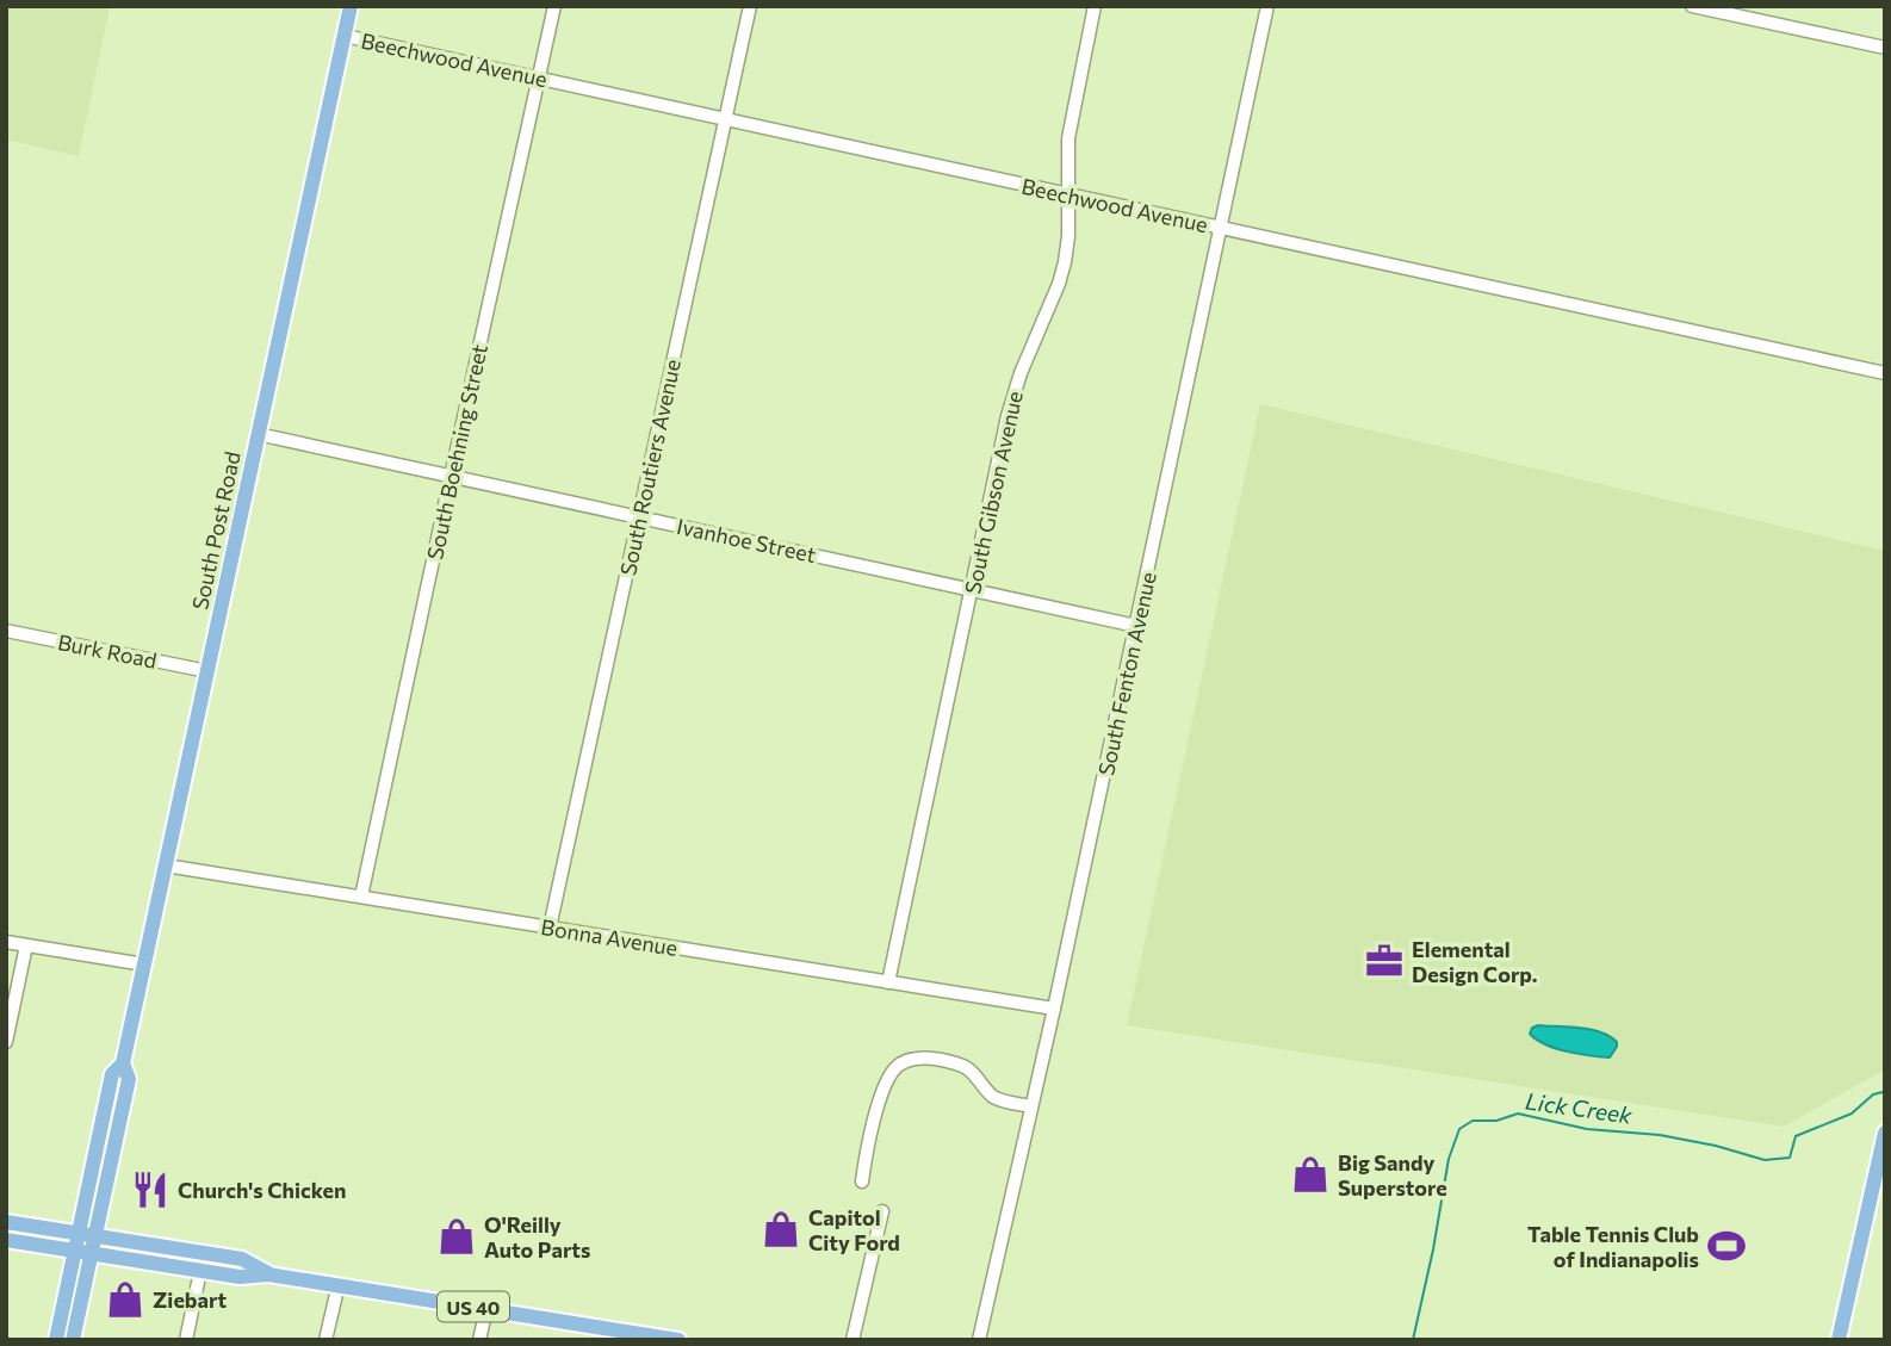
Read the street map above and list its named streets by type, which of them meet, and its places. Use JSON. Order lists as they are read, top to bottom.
{
  "streets": {
    "main road": ["South Post Road", "US 40"],
    "street": [
      "Beechwood Avenue",
      "South Boehning Street",
      "South Routiers Avenue",
      "South Gibson Avenue",
      "Ivanhoe Street",
      "Burk Road",
      "South Fenton Avenue",
      "Bonna Avenue"
    ]
  },
  "crossings": [
    ["Beechwood Avenue", "South Boehning Street"],
    ["Beechwood Avenue", "South Routiers Avenue"],
    ["Beechwood Avenue", "South Gibson Avenue"],
    ["Beechwood Avenue", "South Post Road"],
    ["Beechwood Avenue", "South Fenton Avenue"],
    ["South Boehning Street", "Ivanhoe Street"],
    ["South Boehning Street", "Bonna Avenue"],
    ["South Routiers Avenue", "Ivanhoe Street"],
    ["South Routiers Avenue", "Bonna Avenue"],
    ["South Gibson Avenue", "Ivanhoe Street"],
    ["South Gibson Avenue", "Bonna Avenue"],
    ["South Post Road", "Ivanhoe Street"],
    ["South Post Road", "Burk Road"],
    ["South Post Road", "Bonna Avenue"],
    ["South Post Road", "US 40"],
    ["Ivanhoe Street", "South Fenton Avenue"],
    ["South Fenton Avenue", "Bonna Avenue"]
  ],
  "water": ["Lick Creek"],
  "places": {
    "office": ["Elemental Design Corp."],
    "shop": [
      "Big Sandy Superstore",
      "Capitol City Ford",
      "O'Reilly Auto Parts",
      "Ziebart"
    ],
    "restaurant": ["Church's Chicken"],
    "sports": ["Table Tennis Club of Indianapolis"]
  }
}
